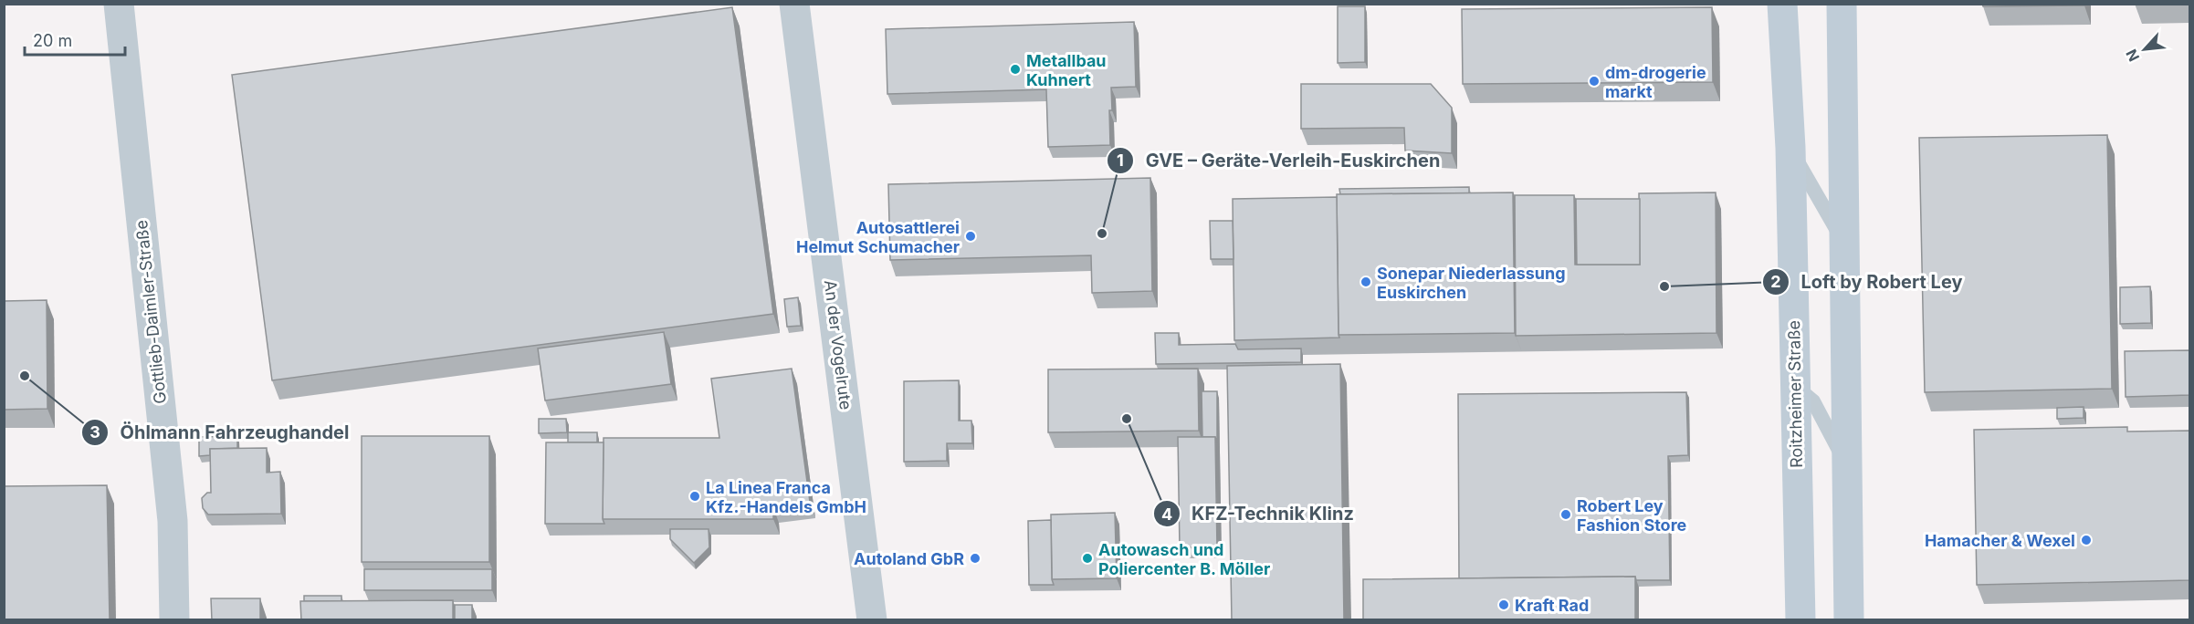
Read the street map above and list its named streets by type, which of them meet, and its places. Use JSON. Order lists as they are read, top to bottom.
{
  "streets": {
    "street": ["Gottlieb-Daimler-Straße", "An der Vogelrute", "Roitzheimer Straße"]
  },
  "places": [
    "Metallbau Kuhnert",
    "dm-drogerie markt",
    "GVE – Geräte-Verleih-Euskirchen",
    "Autosattlerei Helmut Schumacher",
    "Sonepar Niederlassung Euskirchen",
    "Loft by Robert Ley",
    "Öhlmann Fahrzeughandel",
    "KFZ-Technik Klinz",
    "La Linea Franca Kfz.-Handels GmbH",
    "Robert Ley Fashion Store",
    "Hamacher & Wexel",
    "Autoland GbR",
    "Autowasch und Poliercenter B. Möller",
    "Kraft Rad"
  ],
  "scale_bar": "20 m",
  "north": "bottom left"
}
